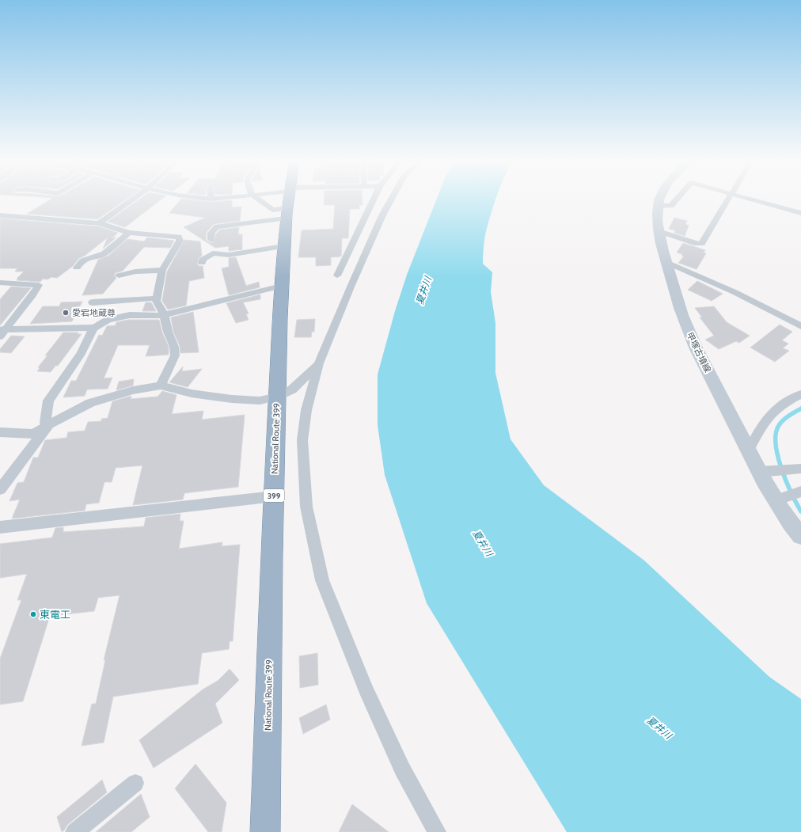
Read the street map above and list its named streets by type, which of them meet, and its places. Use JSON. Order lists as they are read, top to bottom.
{
  "streets": {
    "highway": ["National Route 399", "399"],
    "main road": ["甲塚古墳線"]
  },
  "water": ["夏井川"],
  "places": ["愛宕地蔵尊", "東電工"]
}
